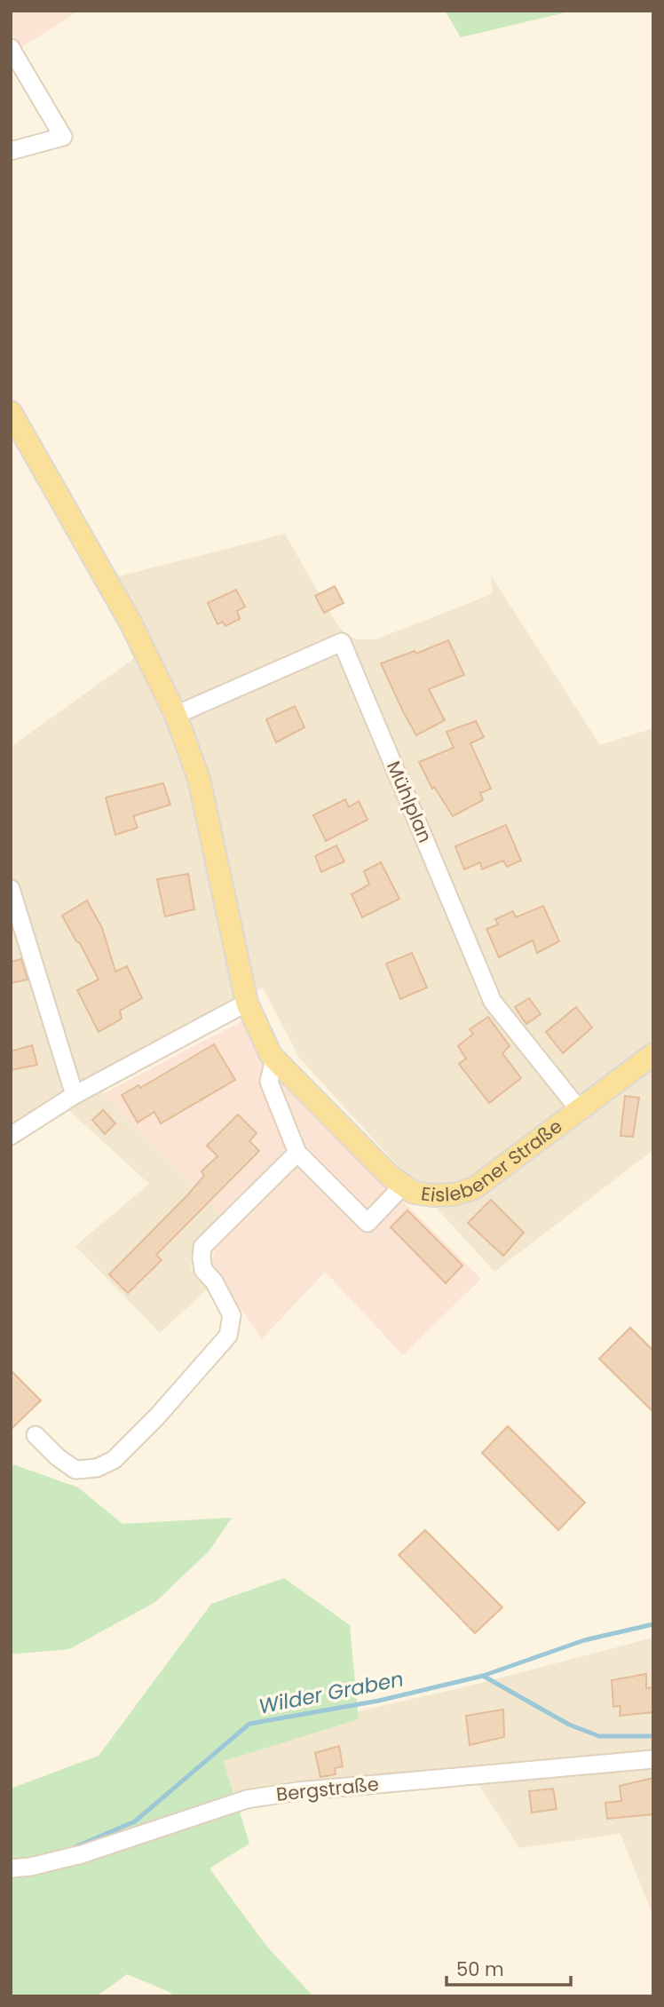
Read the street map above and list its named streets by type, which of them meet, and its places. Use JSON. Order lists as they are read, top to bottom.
{
  "streets": {
    "main road": ["Eislebener Straße"],
    "street": ["Mühlplan", "Bergstraße"]
  },
  "crossings": [
    ["Mühlplan", "Eislebener Straße"]
  ],
  "water": ["Wilder Graben"],
  "scale_bar": "50 m"
}
